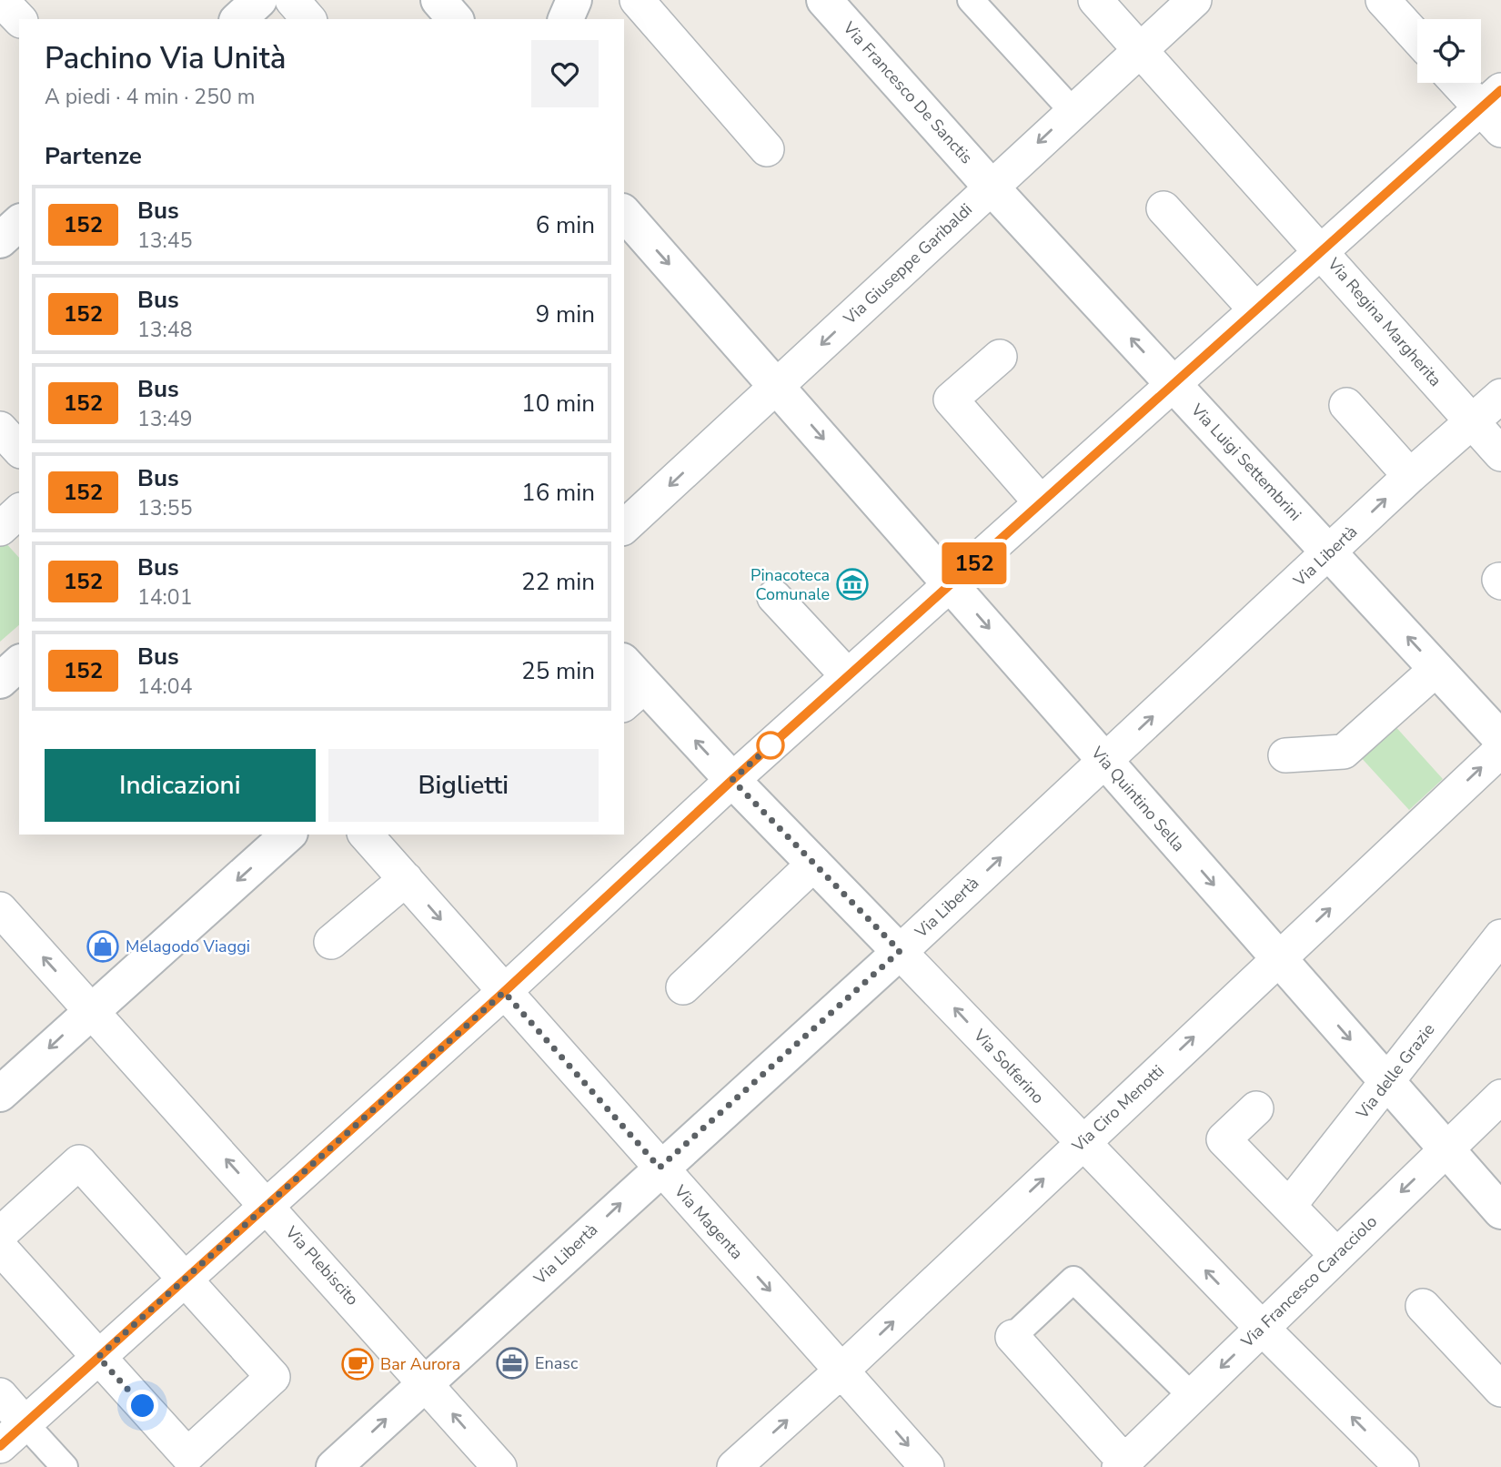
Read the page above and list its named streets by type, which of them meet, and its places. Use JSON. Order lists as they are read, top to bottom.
{
  "streets": {
    "street": [
      "Via Francesco De Sanctis",
      "Via Giuseppe Garibaldi",
      "Via Regina Margherita",
      "Via Luigi Settembrini",
      "Via Libertà",
      "Via Quintino Sella",
      "Via Solferino",
      "Via delle Grazie",
      "Via Ciro Menotti",
      "Via Magenta",
      "Via Plebiscito",
      "Via Francesco Caracciolo"
    ]
  },
  "crossings": [
    ["Via Francesco De Sanctis", "Via Giuseppe Garibaldi"],
    ["Via Francesco De Sanctis", "Via Luigi Settembrini"],
    ["Via Giuseppe Garibaldi", "Via Regina Margherita"],
    ["Via Giuseppe Garibaldi", "Via Luigi Settembrini"],
    ["Via Giuseppe Garibaldi", "Via Quintino Sella"],
    ["Via Regina Margherita", "Via Libertà"],
    ["Via Luigi Settembrini", "Via Libertà"],
    ["Via Libertà", "Via Quintino Sella"],
    ["Via Libertà", "Via Solferino"],
    ["Via Libertà", "Via Magenta"],
    ["Via Libertà", "Via Plebiscito"],
    ["Via Quintino Sella", "Via delle Grazie"],
    ["Via Quintino Sella", "Via Ciro Menotti"],
    ["Via Quintino Sella", "Via Francesco Caracciolo"],
    ["Via Solferino", "Via Ciro Menotti"],
    ["Via Solferino", "Via Francesco Caracciolo"],
    ["Via Ciro Menotti", "Via Magenta"]
  ],
  "one_way": [
    "Via Quintino Sella",
    "Via Ciro Menotti",
    "Via Magenta",
    "Via Plebiscito",
    "Via Francesco Caracciolo"
  ],
  "places": {
    "museum": ["Pinacoteca Comunale"],
    "shop": ["Melagodo Viaggi"],
    "office": ["Enasc"],
    "cafe": ["Bar Aurora"]
  },
  "lines": ["bus line 152"],
  "page": {
    "on_map": "152",
    "heading": [
      ["Pachino Via Unità", "A piedi · 4 min · 250 m"],
      "Partenze"
    ],
    "list": [
      {
        "mark": "152",
        "name": "Bus",
        "note": "13:45",
        "value": "6 min"
      },
      {
        "mark": "152",
        "name": "Bus",
        "note": "13:48",
        "value": "9 min"
      },
      {
        "mark": "152",
        "name": "Bus",
        "note": "13:49",
        "value": "10 min"
      },
      {
        "mark": "152",
        "name": "Bus",
        "note": "13:55",
        "value": "16 min"
      },
      {
        "mark": "152",
        "name": "Bus",
        "note": "14:01",
        "value": "22 min"
      },
      {
        "mark": "152",
        "name": "Bus",
        "note": "14:04",
        "value": "25 min"
      }
    ],
    "buttons": ["Indicazioni", "Biglietti"]
  }
}
